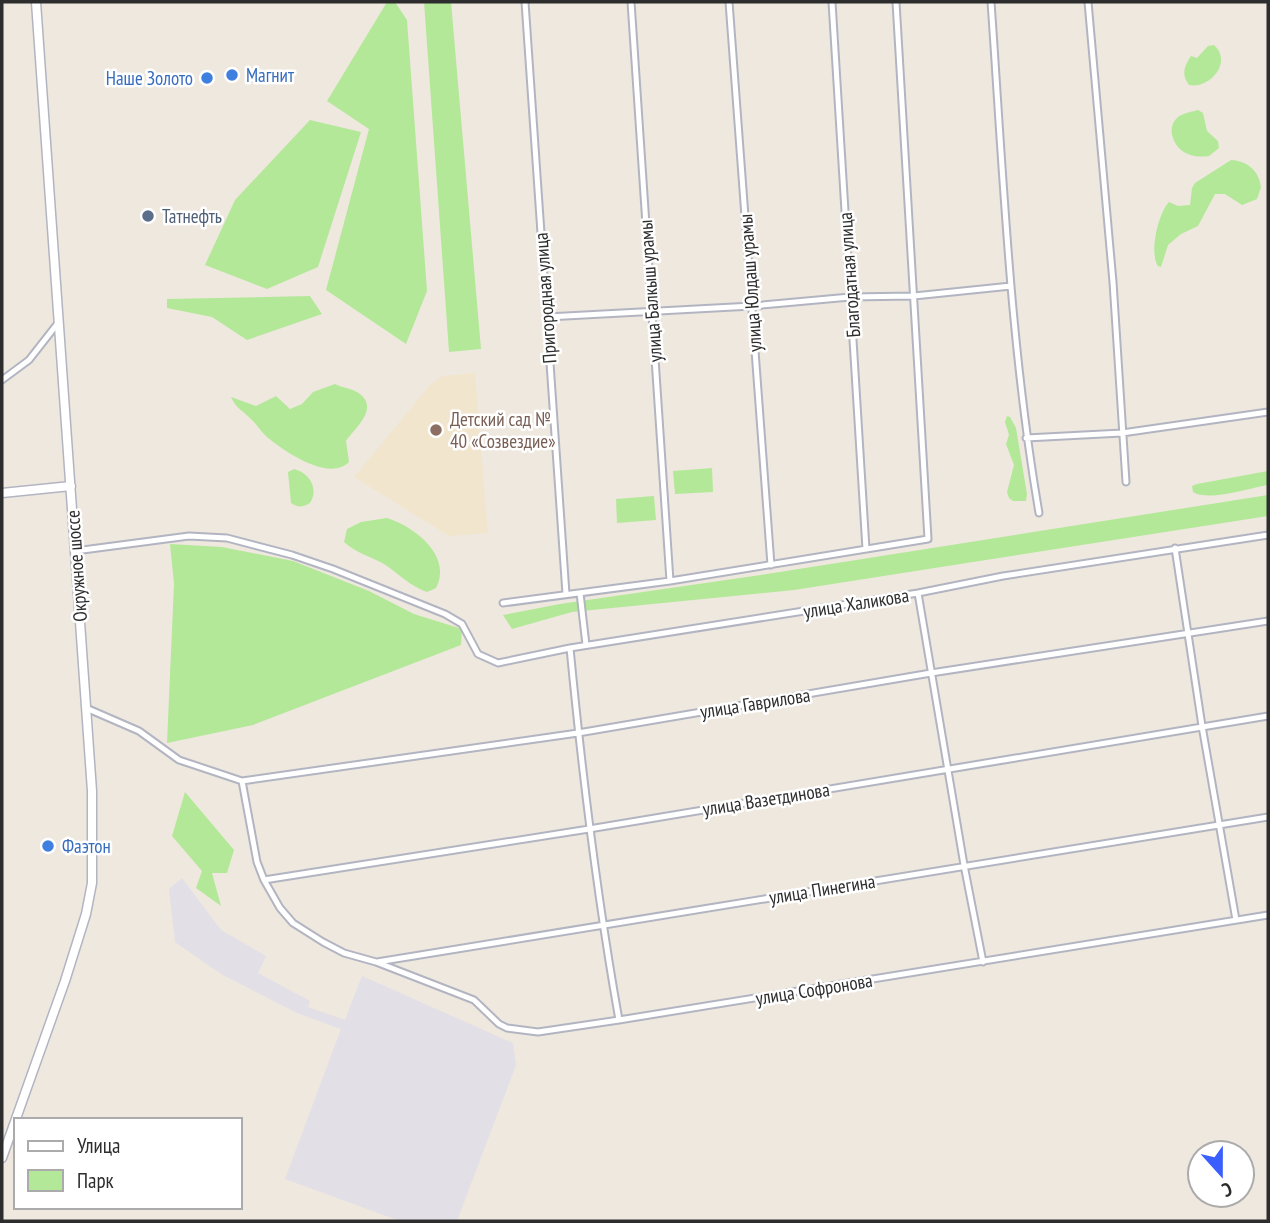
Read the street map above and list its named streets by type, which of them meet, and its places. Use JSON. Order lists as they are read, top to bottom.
{
  "streets": {
    "street": [
      "Благодатная улица",
      "улица Юлдаш урамы",
      "улица Балкыш урамы",
      "Пригородная улица",
      "Окружное шоссе",
      "улица Халикова",
      "улица Гаврилова",
      "улица Вазетдинова",
      "улица Пинегина",
      "улица Софронова"
    ]
  },
  "crossings": [
    ["Окружное шоссе", "улица Халикова"],
    ["улица Гаврилова", "улица Софронова"],
    ["улица Вазетдинова", "улица Софронова"],
    ["улица Пинегина", "улица Софронова"]
  ],
  "places": [
    "Магнит",
    "Наше Золото",
    "Татнефть",
    "Детский сад № 40 «Созвездие»",
    "Фаэтон"
  ],
  "legend": ["Улица", "Парк"],
  "north": "bottom"
}
